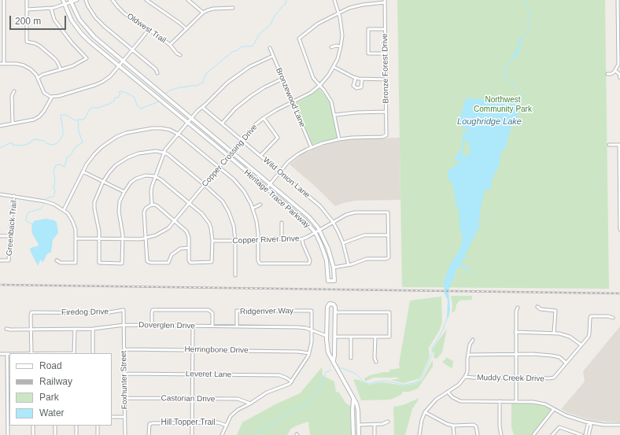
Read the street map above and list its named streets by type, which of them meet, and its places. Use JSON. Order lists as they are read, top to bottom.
{
  "streets": {
    "street": [
      "Oldwest Trail",
      "Bronze Forest Drive",
      "Bronzewood Lane",
      "Copper Crossing Drive",
      "Wild Onion Lane",
      "Heritage Trace Parkway",
      "Greenback Trail",
      "Copper River Drive",
      "Ridgeriver Way",
      "Firedog Drive",
      "Doverglen Drive",
      "Herringbone Drive",
      "Leveret Lane",
      "Muddy Creek Drive",
      "Foxhunter Street",
      "Castorian Drive",
      "Hill Topper Trail"
    ]
  },
  "crossings": [
    ["Bronzewood Lane", "Copper Crossing Drive"],
    ["Copper Crossing Drive", "Wild Onion Lane"],
    ["Copper Crossing Drive", "Heritage Trace Parkway"],
    ["Wild Onion Lane", "Copper River Drive"],
    ["Heritage Trace Parkway", "Copper River Drive"],
    ["Ridgeriver Way", "Doverglen Drive"],
    ["Firedog Drive", "Doverglen Drive"],
    ["Firedog Drive", "Foxhunter Street"],
    ["Doverglen Drive", "Foxhunter Street"],
    ["Herringbone Drive", "Foxhunter Street"],
    ["Leveret Lane", "Foxhunter Street"],
    ["Foxhunter Street", "Castorian Drive"]
  ],
  "water": ["Loughridge Lake"],
  "parks": ["Northwest Community Park"],
  "legend": [
    "Road",
    "Railway",
    "Park",
    "Water"
  ],
  "scale_bar": "200 m"
}
